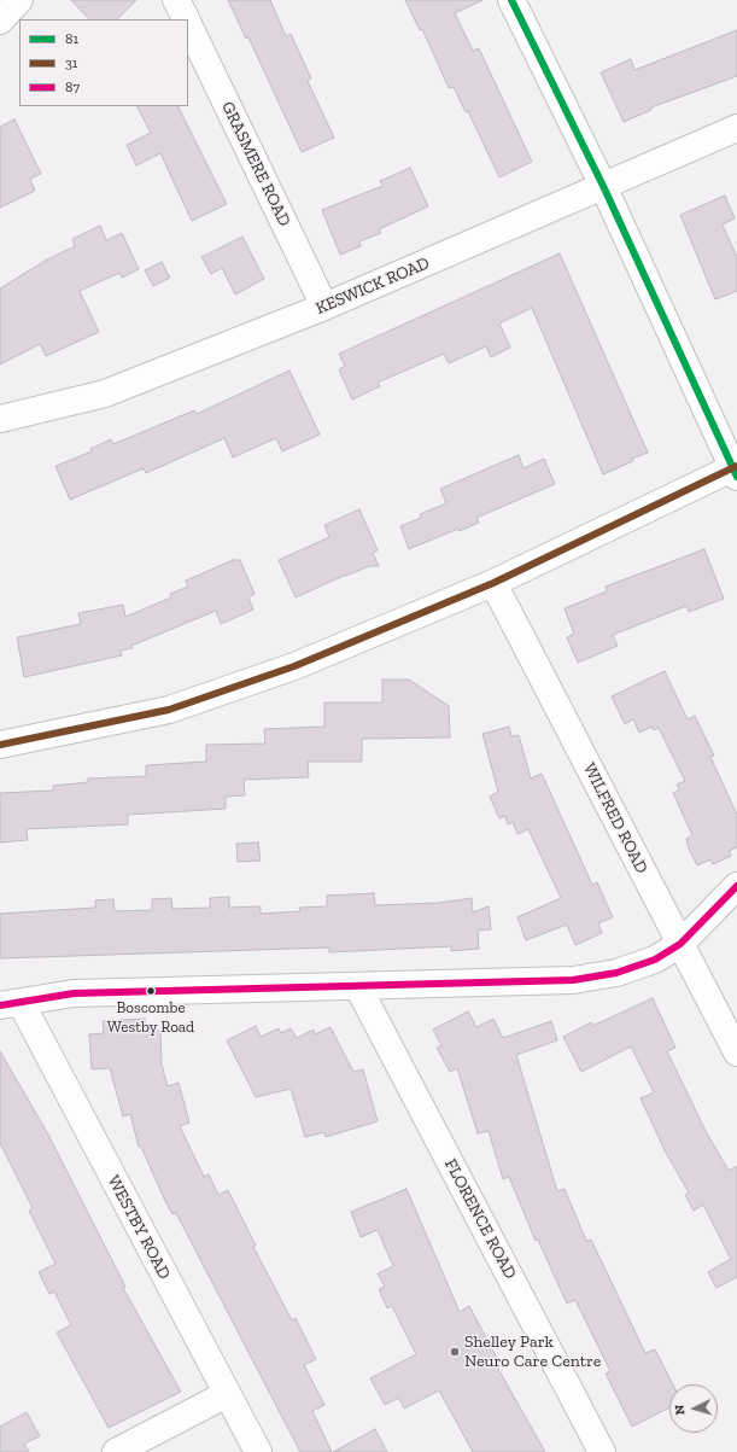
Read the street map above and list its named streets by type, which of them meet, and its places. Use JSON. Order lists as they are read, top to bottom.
{
  "streets": {
    "street": [
      "GRASMERE ROAD",
      "KESWICK ROAD",
      "WILFRED ROAD",
      "FLORENCE ROAD",
      "WESTBY ROAD"
    ]
  },
  "crossings": [
    ["GRASMERE ROAD", "KESWICK ROAD"]
  ],
  "places": ["Boscombe Westby Road", "Shelley Park Neuro Care Centre"],
  "lines": ["transit line 81", "transit line 31", "transit line 87"],
  "legend": ["81", "31", "87"],
  "north": "left"
}
